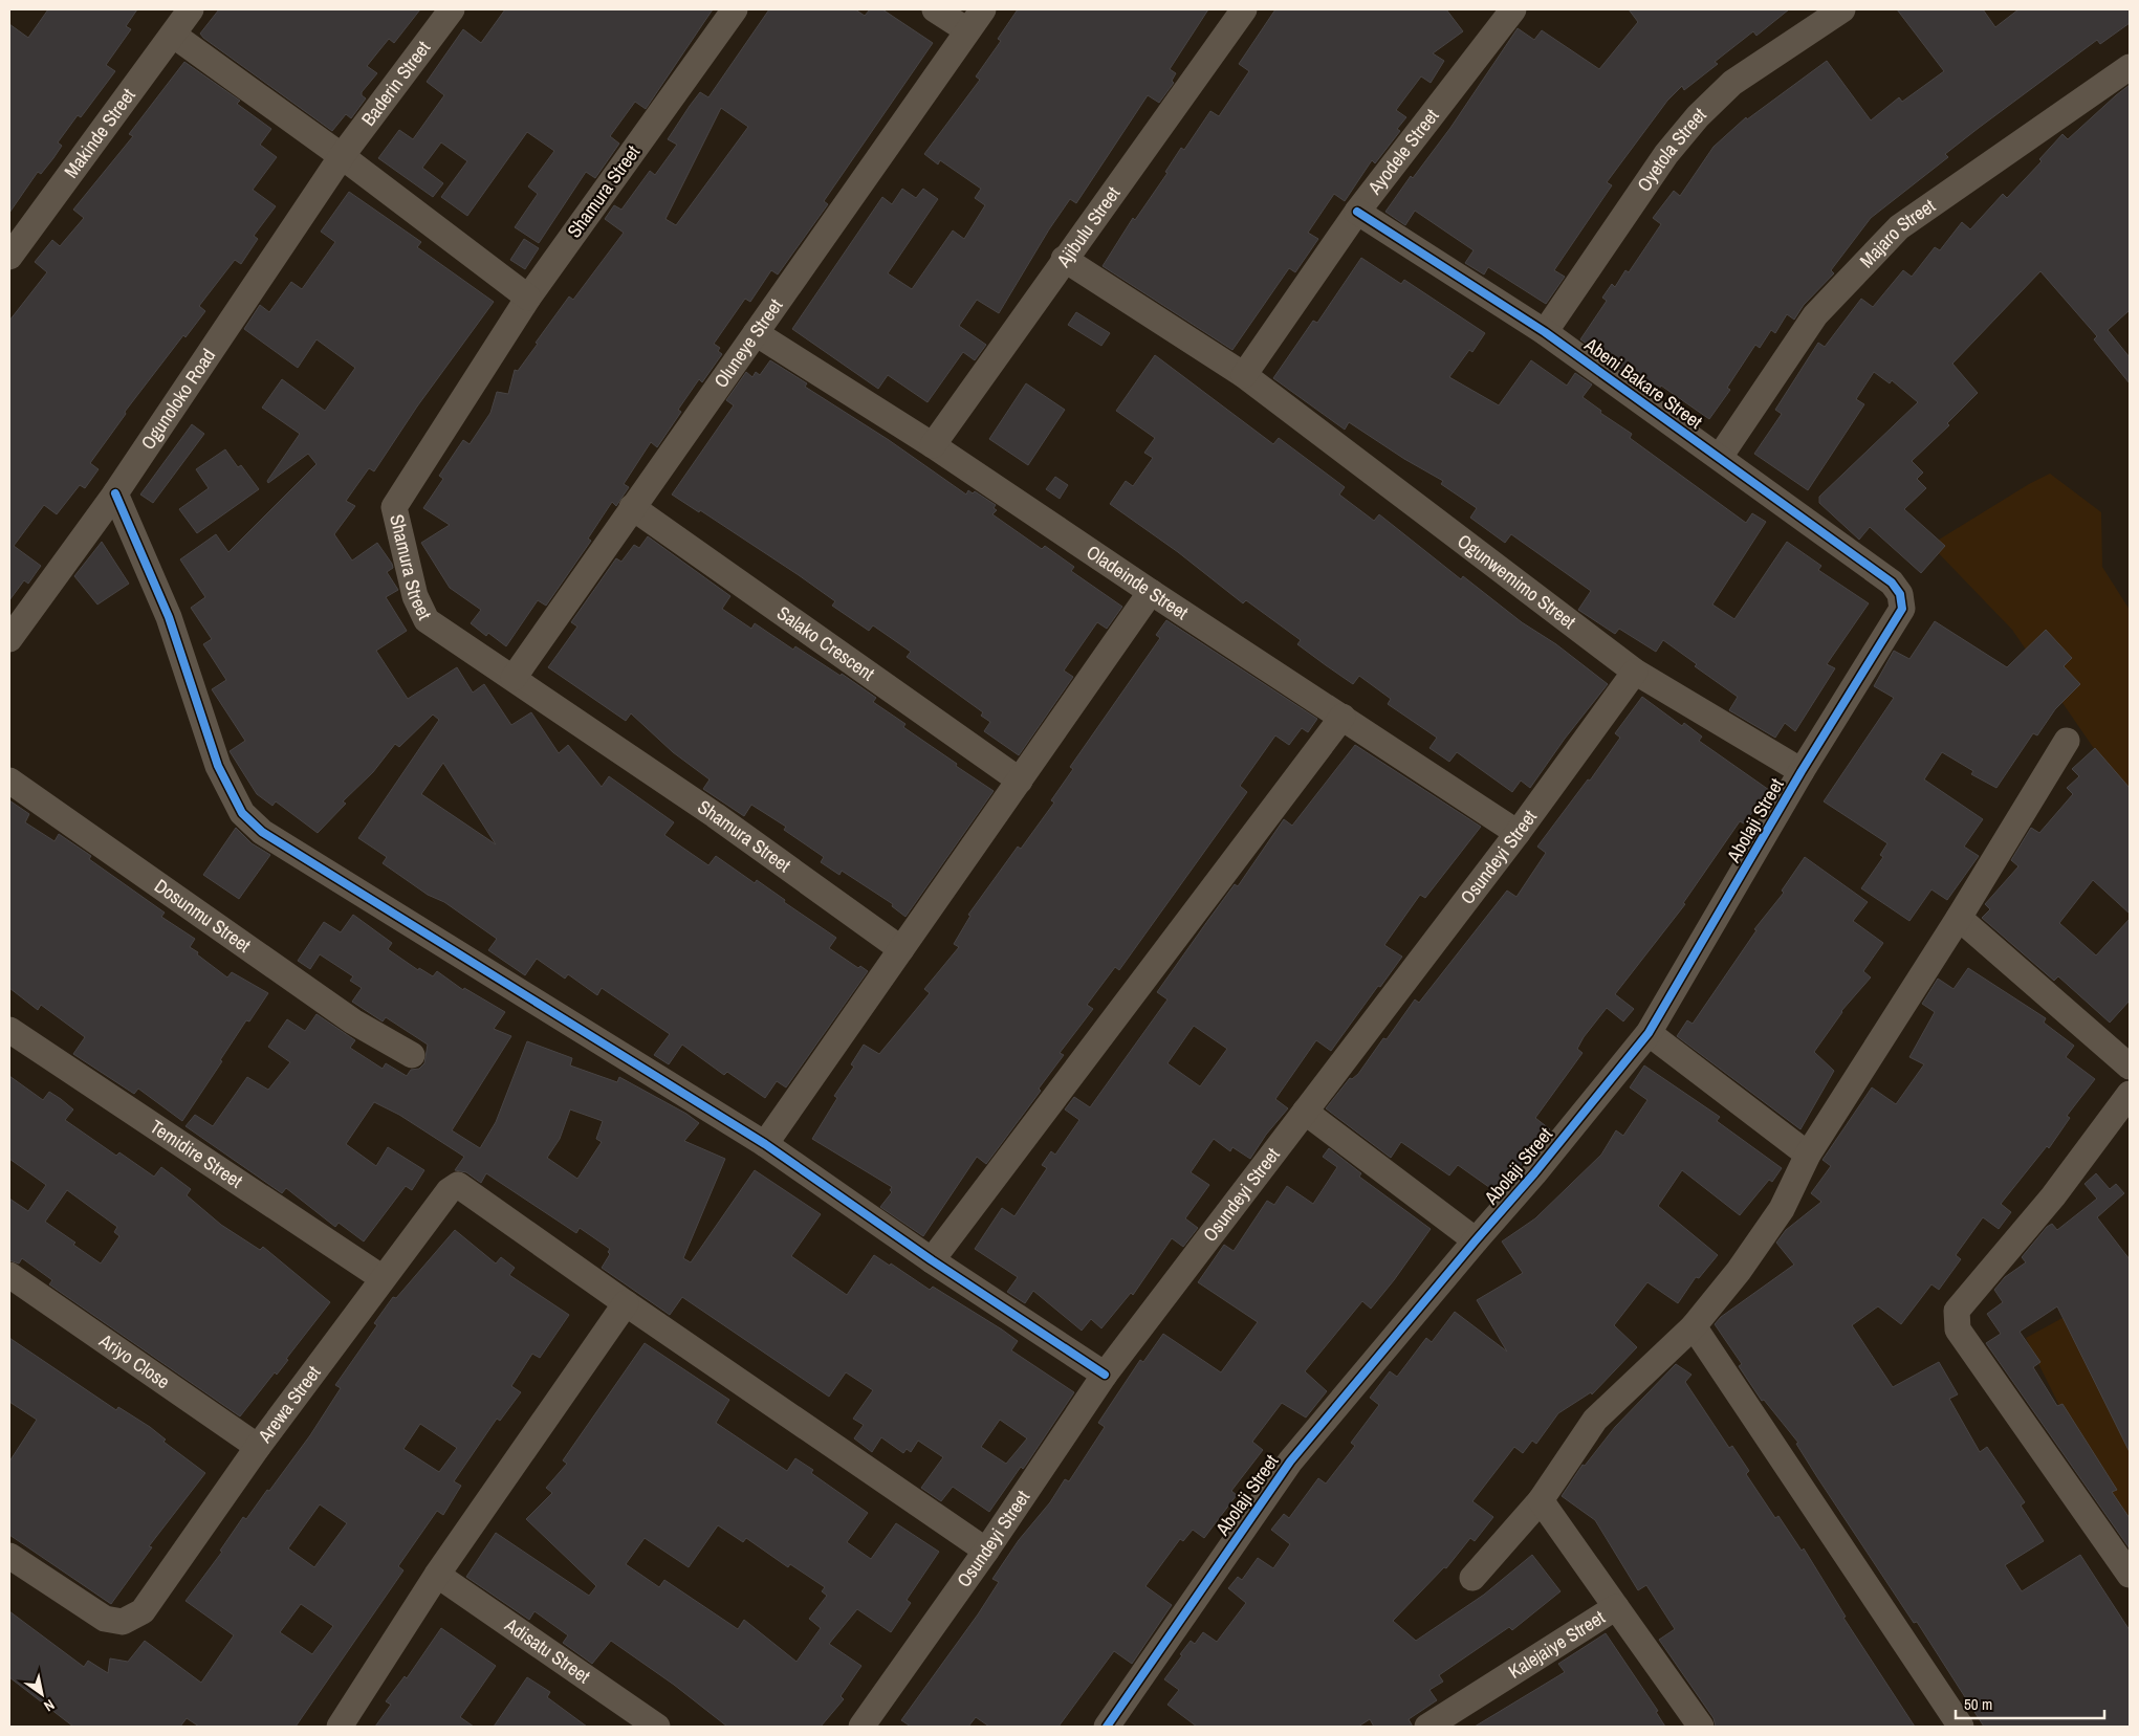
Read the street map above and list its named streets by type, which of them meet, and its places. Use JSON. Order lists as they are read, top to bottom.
{
  "streets": {
    "street": [
      "Baderin Street",
      "Makinde Street",
      "Oyetola Street",
      "Ayodele Street",
      "Shamura Street",
      "Ajibulu Street",
      "Majaro Street",
      "Oluneye Street",
      "Abeni Bakare Street",
      "Ogunoloko Road",
      "Oladeinde Street",
      "Ogunwemimo Street",
      "Salako Crescent",
      "Abolaji Street",
      "Osundeyi Street",
      "Dosunmu Street",
      "Temidire Street",
      "Ariyo Close",
      "Arewa Street",
      "Kalejaiye Street",
      "Adisatu Street"
    ]
  },
  "crossings": [
    ["Baderin Street", "Ogunoloko Road"],
    ["Oyetola Street", "Abeni Bakare Street"],
    ["Ayodele Street", "Abeni Bakare Street"],
    ["Ayodele Street", "Ogunwemimo Street"],
    ["Shamura Street", "Oluneye Street"],
    ["Ajibulu Street", "Oladeinde Street"],
    ["Ajibulu Street", "Ogunwemimo Street"],
    ["Majaro Street", "Abeni Bakare Street"],
    ["Oluneye Street", "Oladeinde Street"],
    ["Oluneye Street", "Salako Crescent"],
    ["Abeni Bakare Street", "Abolaji Street"],
    ["Oladeinde Street", "Osundeyi Street"],
    ["Ogunwemimo Street", "Abolaji Street"],
    ["Ogunwemimo Street", "Osundeyi Street"],
    ["Temidire Street", "Arewa Street"],
    ["Ariyo Close", "Arewa Street"]
  ],
  "scale_bar": "50 m",
  "north": "bottom right"
}
